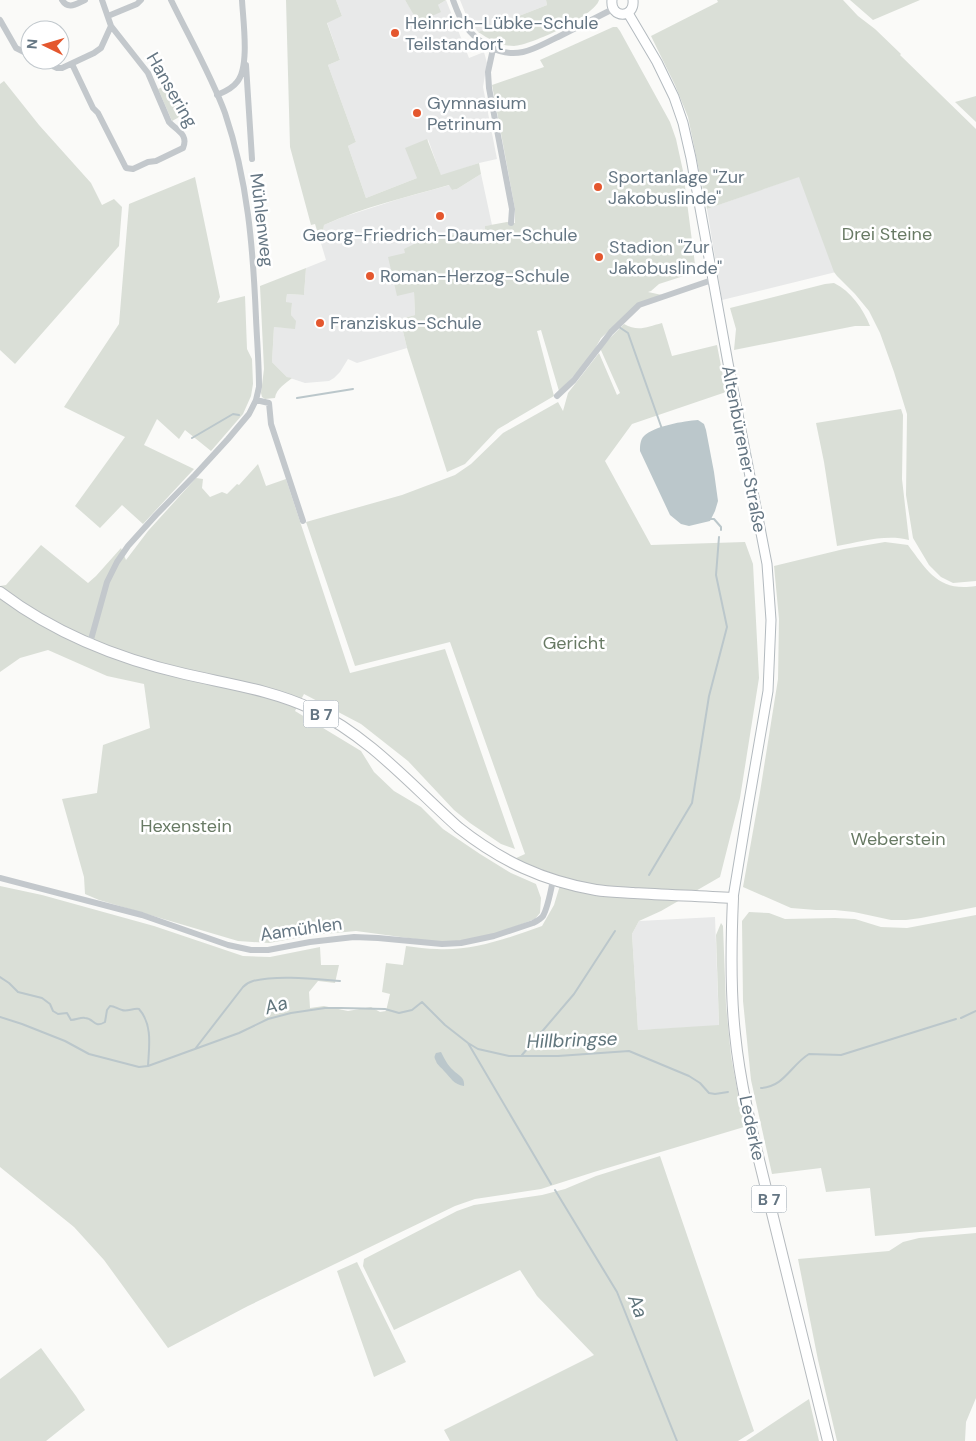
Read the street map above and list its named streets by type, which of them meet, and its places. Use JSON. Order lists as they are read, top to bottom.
{
  "streets": {
    "main road": ["B 7", "Lederke"],
    "street": [
      "Hansering",
      "Mühlenweg",
      "Altenbürener Straße",
      "Aamühlen"
    ]
  },
  "crossings": [
    ["Mühlenweg", "B 7"],
    ["Altenbürener Straße", "B 7"],
    ["Altenbürener Straße", "Lederke"],
    ["B 7", "Aamühlen"],
    ["B 7", "Lederke"]
  ],
  "water": ["Aa", "Hillbringse"],
  "parks": [
    "Drei Steine",
    "Gericht",
    "Hexenstein",
    "Weberstein"
  ],
  "places": [
    "Heinrich-Lübke-Schule Teilstandort",
    "Gymnasium Petrinum",
    "Sportanlage \"Zur Jakobuslinde\"",
    "Georg-Friedrich-Daumer-Schule",
    "Stadion \"Zur Jakobuslinde\"",
    "Roman-Herzog-Schule",
    "Franziskus-Schule"
  ],
  "north": "left"
}
